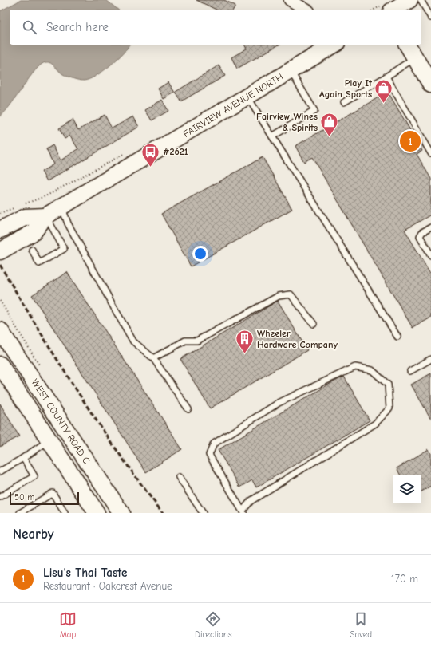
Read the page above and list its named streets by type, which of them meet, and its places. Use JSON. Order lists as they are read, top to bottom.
{
  "streets": {
    "street": ["FAIRVIEW AVENUE NORTH", "WEST COUNTY ROAD C"]
  },
  "places": {
    "shop": ["Play It Again Sports", "Fairview Wines & Spirits"],
    "bus stop": ["#2621"],
    "building": ["Wheeler Hardware Company"]
  },
  "scale_bar": "50 m",
  "page": {
    "search": "Search here",
    "pins": "1",
    "scale": "50 m",
    "heading": "Nearby",
    "list": [
      {
        "mark": "1",
        "name": "Lisu's Thai Taste",
        "note": "Restaurant · Oakcrest Avenue",
        "value": "170 m"
      }
    ],
    "nav": ["Map", "Directions", "Saved"]
  }
}
